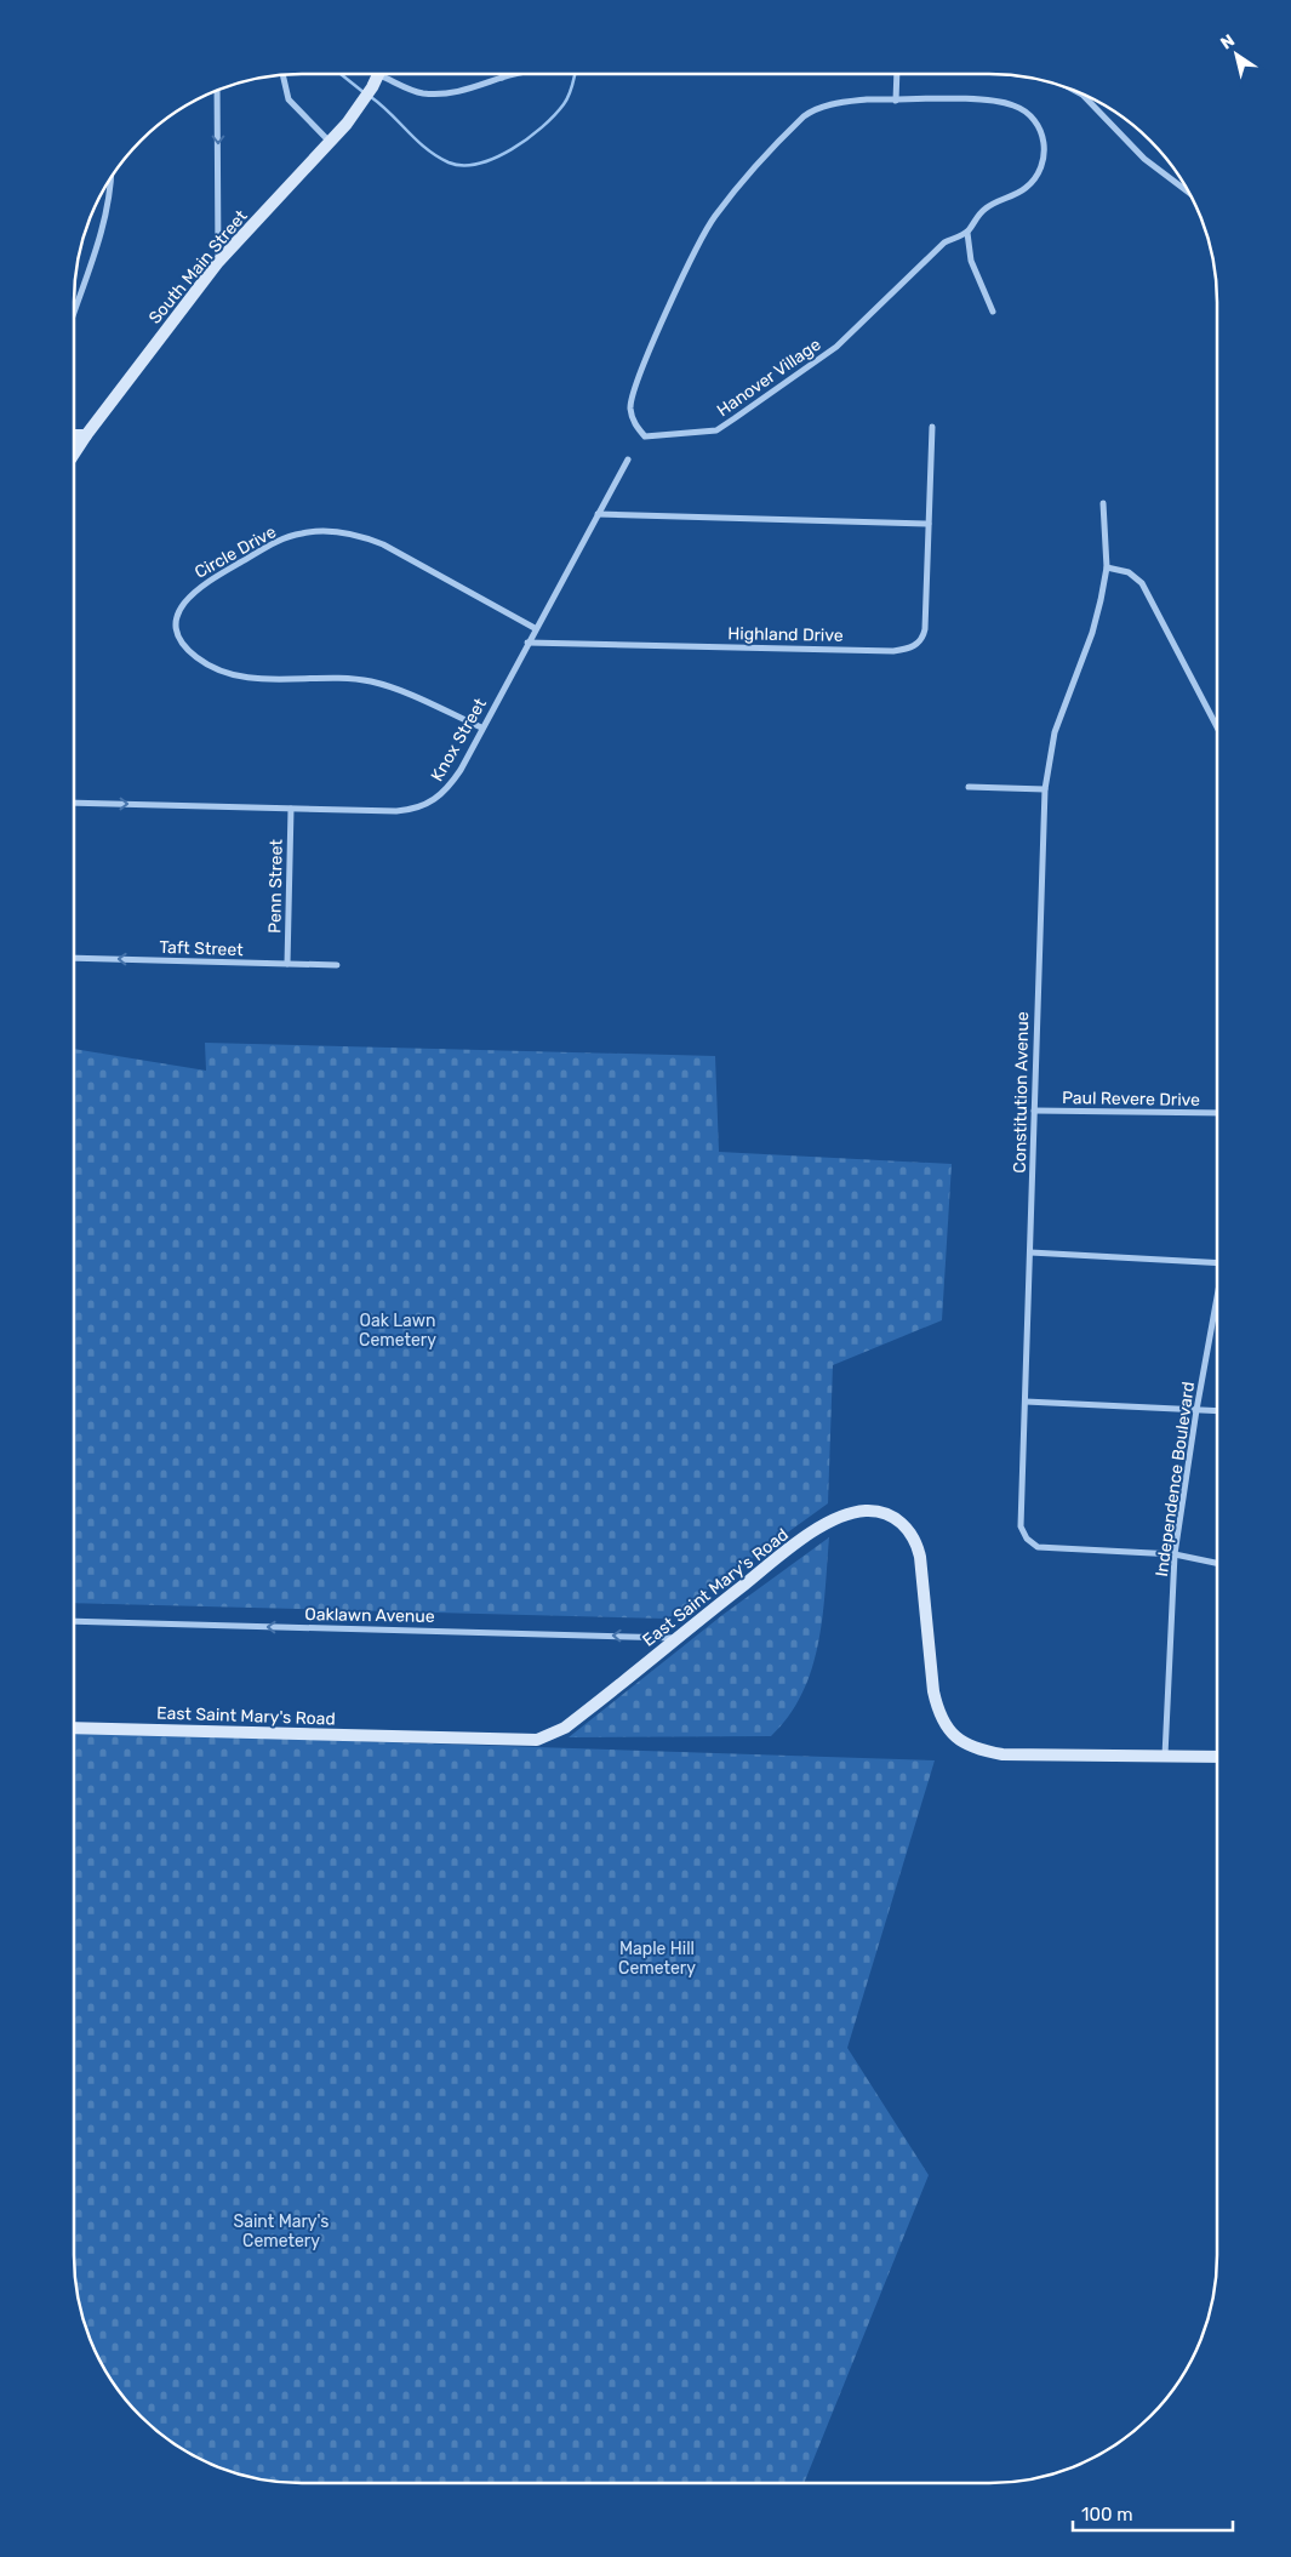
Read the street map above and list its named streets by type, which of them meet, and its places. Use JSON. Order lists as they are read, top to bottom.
{
  "streets": {
    "street": [
      "South Main Street",
      "Hanover Village",
      "Circle Drive",
      "Highland Drive",
      "Knox Street",
      "Penn Street",
      "Taft Street",
      "Constitution Avenue",
      "Paul Revere Drive",
      "Independence Boulevard",
      "East Saint Mary's Road",
      "Oaklawn Avenue"
    ]
  },
  "crossings": [
    ["Circle Drive", "Knox Street"],
    ["Highland Drive", "Knox Street"],
    ["Knox Street", "Penn Street"],
    ["Penn Street", "Taft Street"],
    ["Constitution Avenue", "Paul Revere Drive"],
    ["Constitution Avenue", "Independence Boulevard"],
    ["Independence Boulevard", "East Saint Mary's Road"],
    ["East Saint Mary's Road", "Oaklawn Avenue"]
  ],
  "one_way": ["Taft Street", "Oaklawn Avenue"],
  "parks": ["Oak Lawn Cemetery", "Maple Hill Cemetery", "Saint Mary's Cemetery"],
  "scale_bar": "100 m",
  "north": "top left"
}
